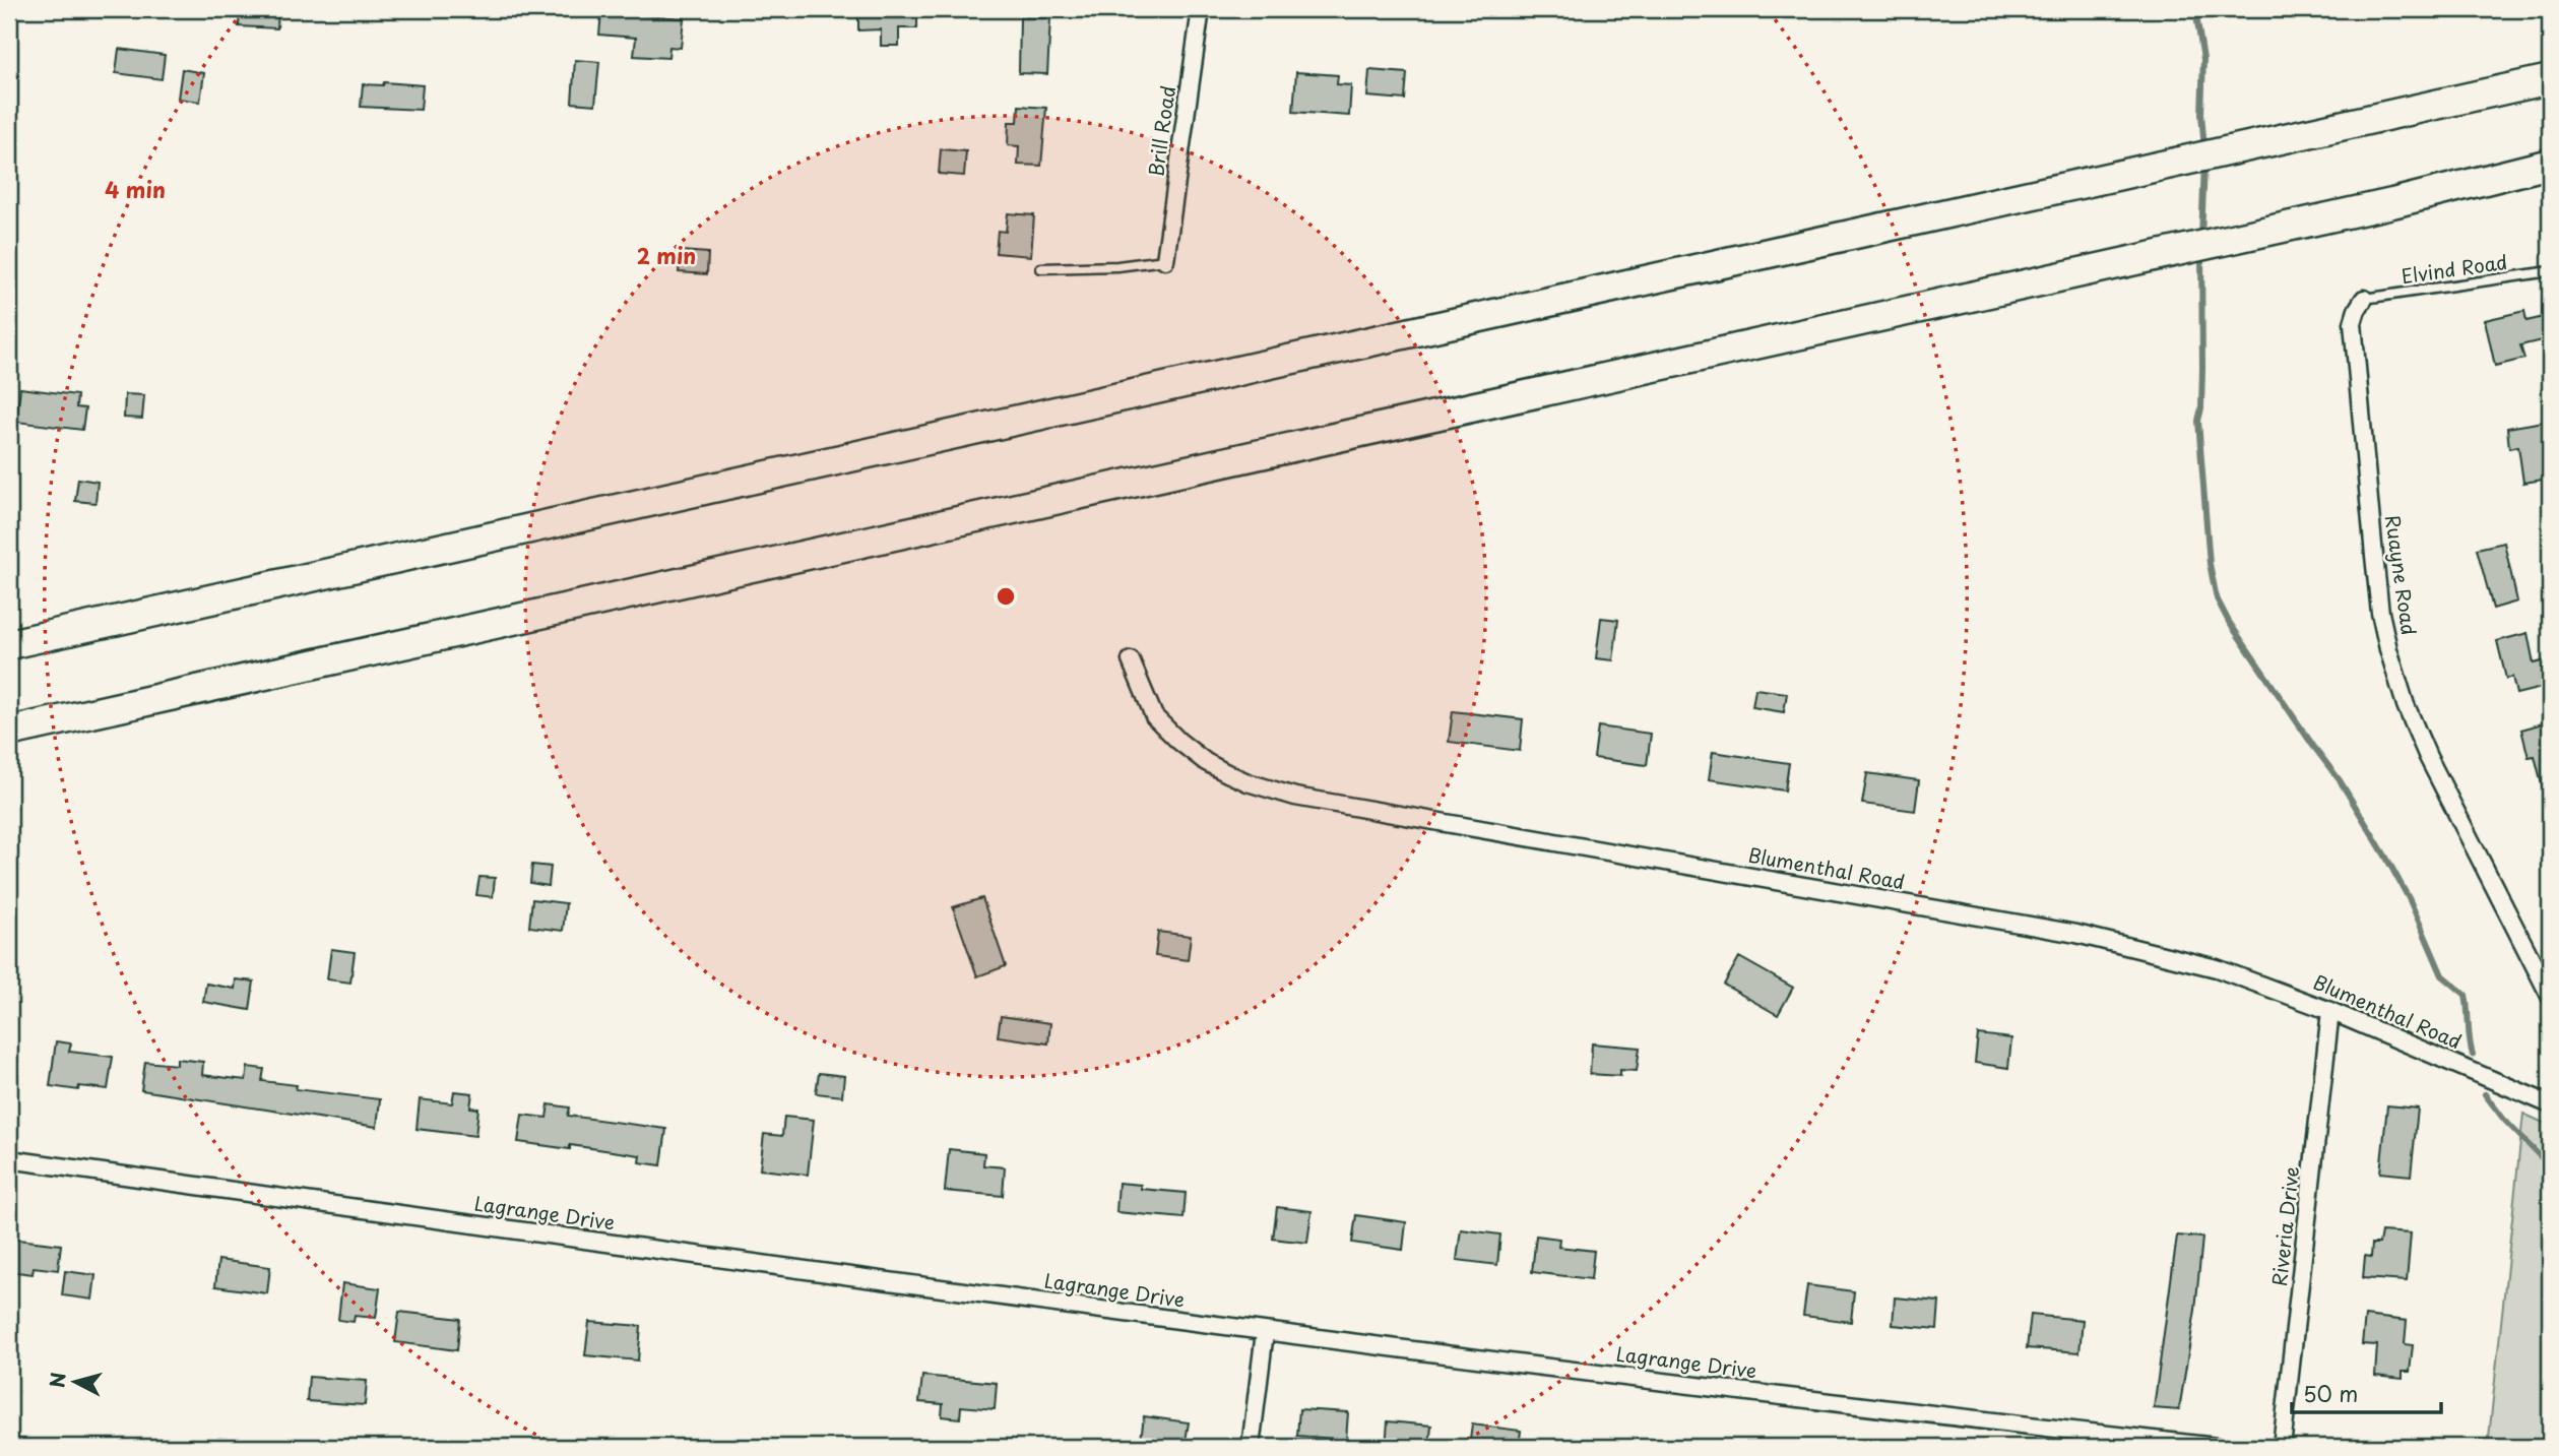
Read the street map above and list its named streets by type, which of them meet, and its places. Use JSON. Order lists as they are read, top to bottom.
{
  "streets": {
    "street": [
      "Brill Road",
      "Ruayne Road",
      "Blumenthal Road",
      "Lagrange Drive",
      "Riveria Drive"
    ],
    "lane": ["Elvind Road"]
  },
  "crossings": [
    ["Elvind Road", "Ruayne Road"],
    ["Blumenthal Road", "Riveria Drive"]
  ],
  "scale_bar": "50 m",
  "north": "left",
  "rings": ["4 min", "2 min"]
}
